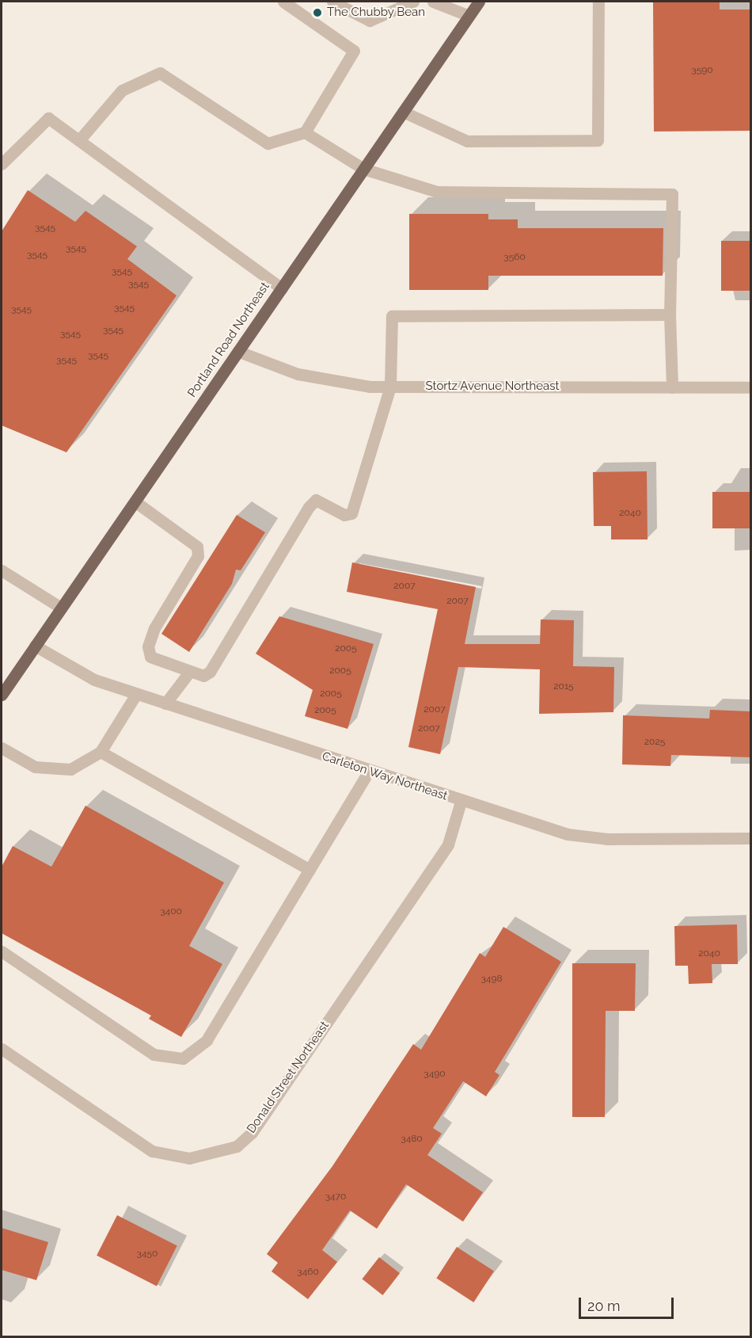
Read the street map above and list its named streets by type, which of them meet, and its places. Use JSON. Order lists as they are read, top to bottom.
{
  "streets": {
    "main road": ["Portland Road Northeast"],
    "street": ["Stortz Avenue Northeast", "Carleton Way Northeast", "Donald Street Northeast"]
  },
  "crossings": [
    ["Portland Road Northeast", "Stortz Avenue Northeast"],
    ["Portland Road Northeast", "Carleton Way Northeast"],
    ["Carleton Way Northeast", "Donald Street Northeast"]
  ],
  "places": ["The Chubby Bean"],
  "house_numbers": [
    "3590",
    "3545",
    "3545",
    "3545",
    "3560",
    "3545",
    "3545",
    "3545",
    "3545",
    "3545",
    "3545",
    "3545",
    "3545",
    "2040",
    "2007",
    "2007",
    "2005",
    "2005",
    "2015",
    "2005",
    "2007",
    "2005",
    "2007",
    "2025",
    "3400",
    "2040",
    "3498",
    "3490",
    "3480",
    "3470",
    "3450",
    "3460"
  ],
  "scale_bar": "20 m"
}
